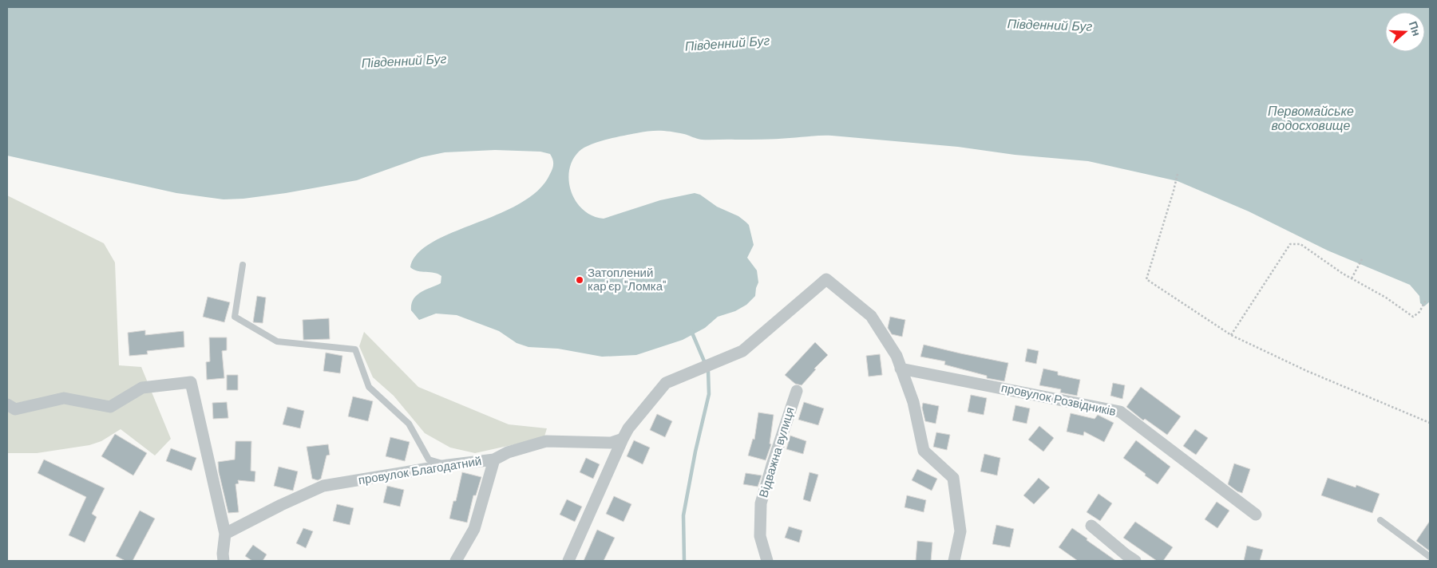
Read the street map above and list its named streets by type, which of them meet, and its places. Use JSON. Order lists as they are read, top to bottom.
{
  "streets": {
    "street": ["провулок Розвідників", "Відважна вулиця", "провулок Благодатний"]
  },
  "water": ["Південний Буг", "Первомайське водосховище"],
  "places": ["Затоплений кар'єр \"Ломка\""],
  "north": "right"
}
